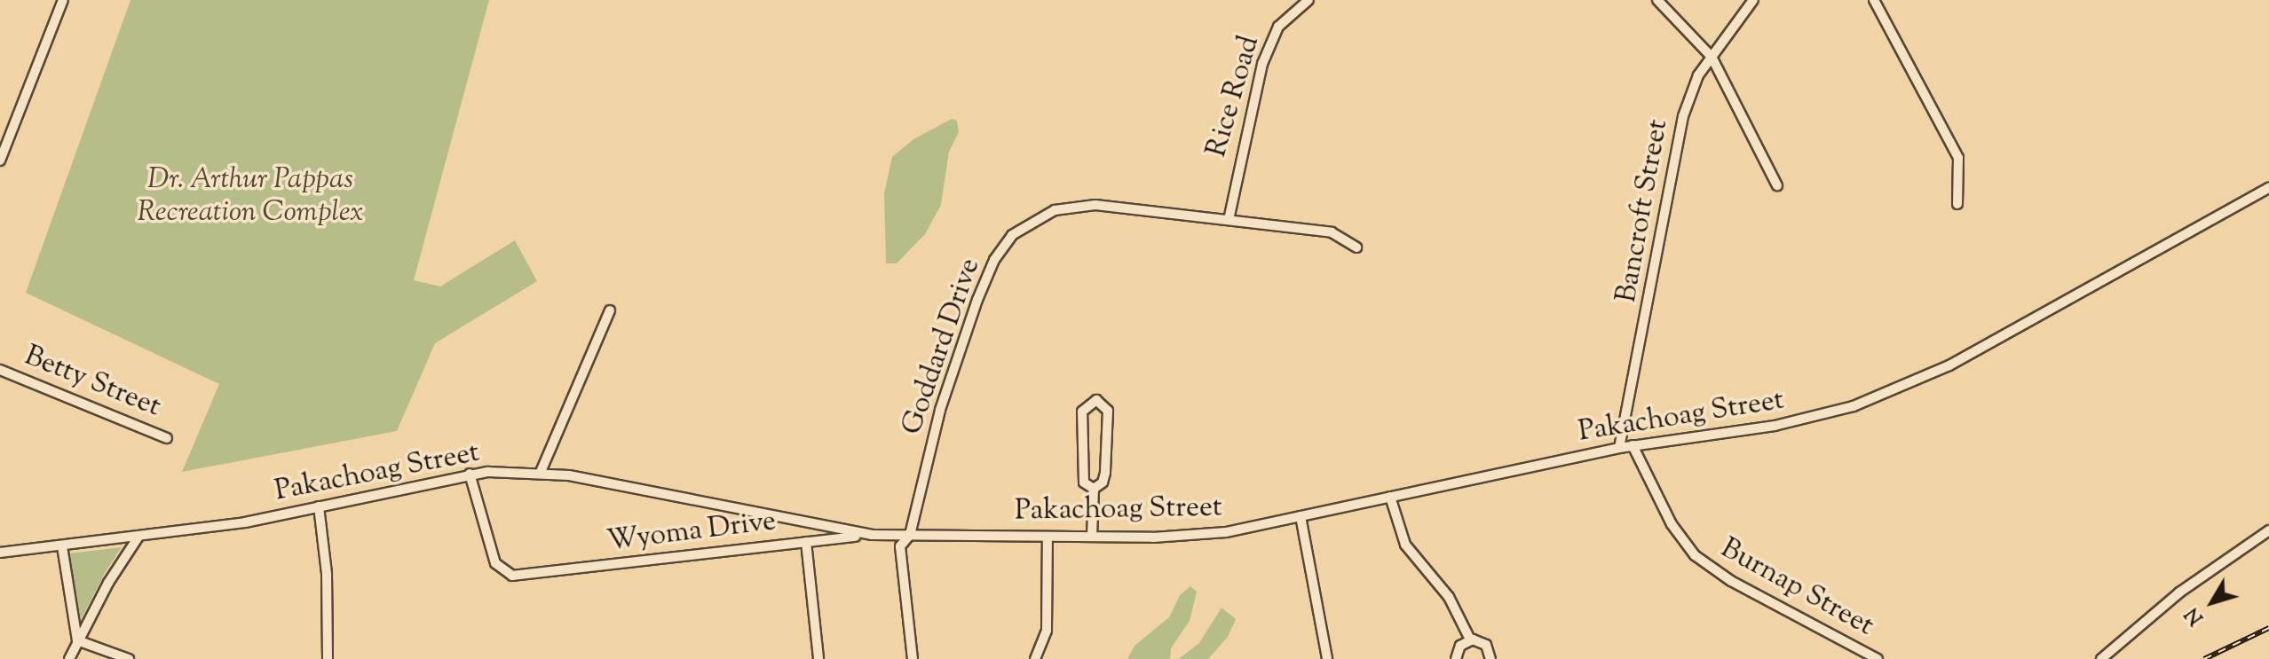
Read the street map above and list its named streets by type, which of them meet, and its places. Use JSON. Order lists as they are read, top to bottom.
{
  "streets": {
    "street": [
      "Rice Road",
      "Bancroft Street",
      "Goddard Drive",
      "Betty Street",
      "Pakachoag Street",
      "Wyoma Drive",
      "Burnap Street"
    ]
  },
  "crossings": [
    ["Rice Road", "Goddard Drive"],
    ["Bancroft Street", "Pakachoag Street"],
    ["Goddard Drive", "Pakachoag Street"],
    ["Pakachoag Street", "Wyoma Drive"],
    ["Pakachoag Street", "Burnap Street"]
  ],
  "parks": ["Dr. Arthur Pappas Recreation Complex"],
  "north": "bottom left"
}
